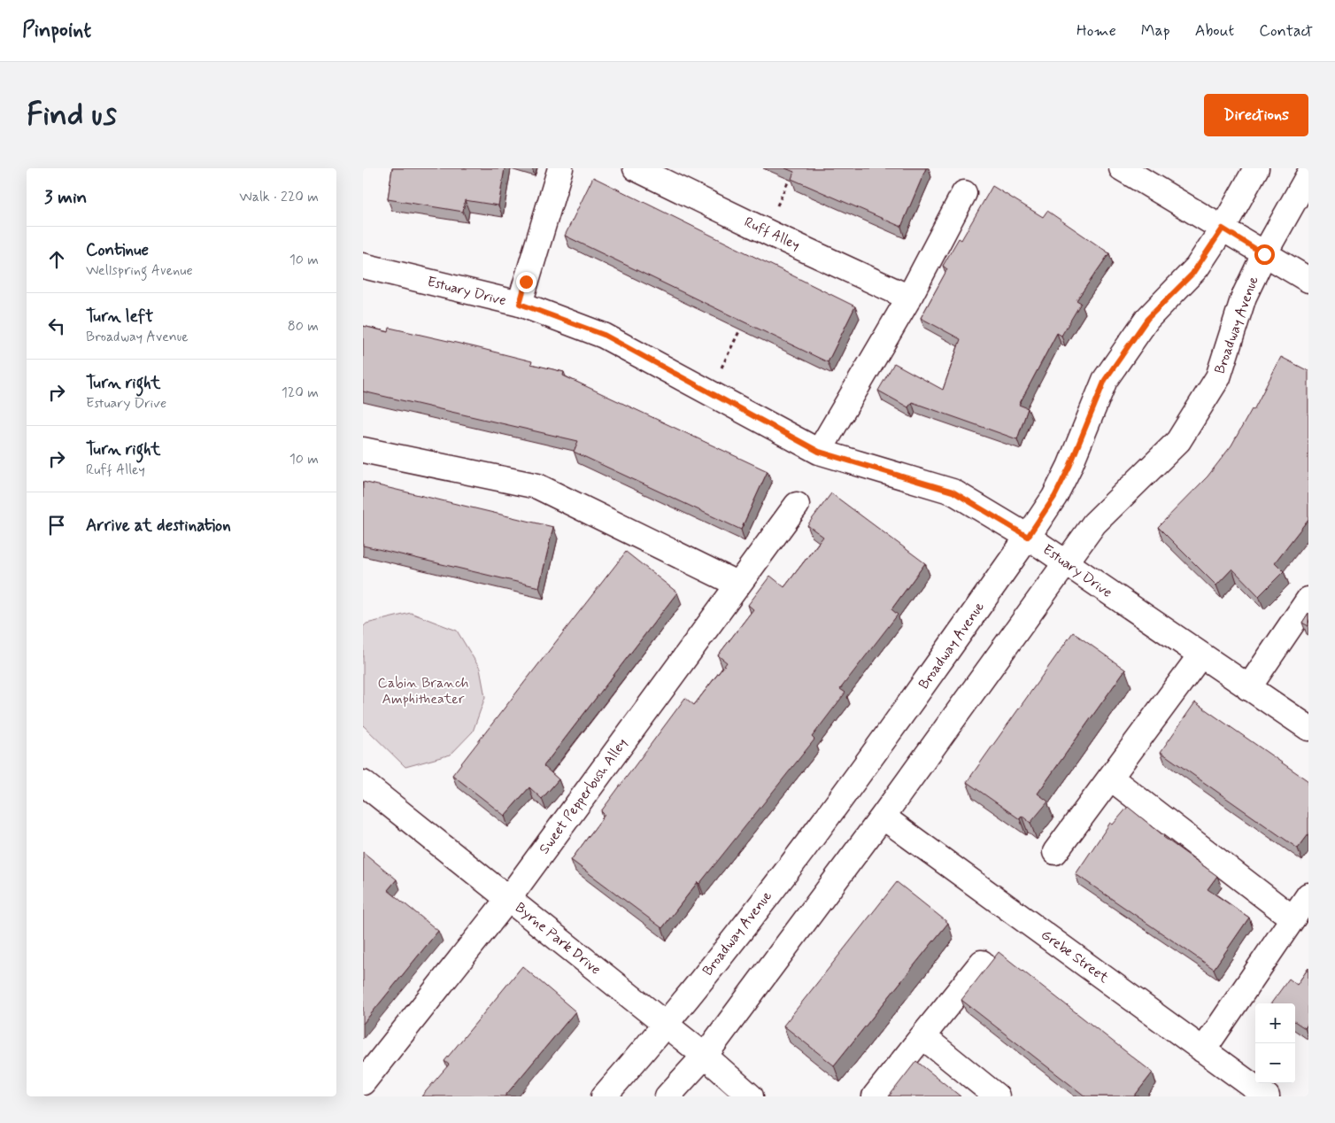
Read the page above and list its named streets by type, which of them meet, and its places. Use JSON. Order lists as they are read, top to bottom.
{
  "streets": {
    "street": [
      "Ruff Alley",
      "Estuary Drive",
      "Broadway Avenue",
      "Sweet Pepperbush Alley",
      "Byrne Park Drive",
      "Grebe Street"
    ]
  },
  "crossings": [
    ["Estuary Drive", "Broadway Avenue"],
    ["Broadway Avenue", "Byrne Park Drive"],
    ["Broadway Avenue", "Grebe Street"],
    ["Sweet Pepperbush Alley", "Byrne Park Drive"]
  ],
  "parks": ["Cabin Branch Amphitheater"],
  "page": {
    "header": "Pinpoint",
    "nav": [
      "Home",
      "Map",
      "About",
      "Contact"
    ],
    "buttons": "Directions",
    "title": "Find us",
    "heading": ["3 min", "Walk · 220 m"],
    "list": [
      ["Continue", "Wellspring Avenue", "10 m"],
      ["Turn left", "Broadway Avenue", "80 m"],
      ["Turn right", "Estuary Drive", "120 m"],
      ["Turn right", "Ruff Alley", "10 m"],
      "Arrive at destination"
    ],
    "map_buttons": ["+", "−"]
  }
}
